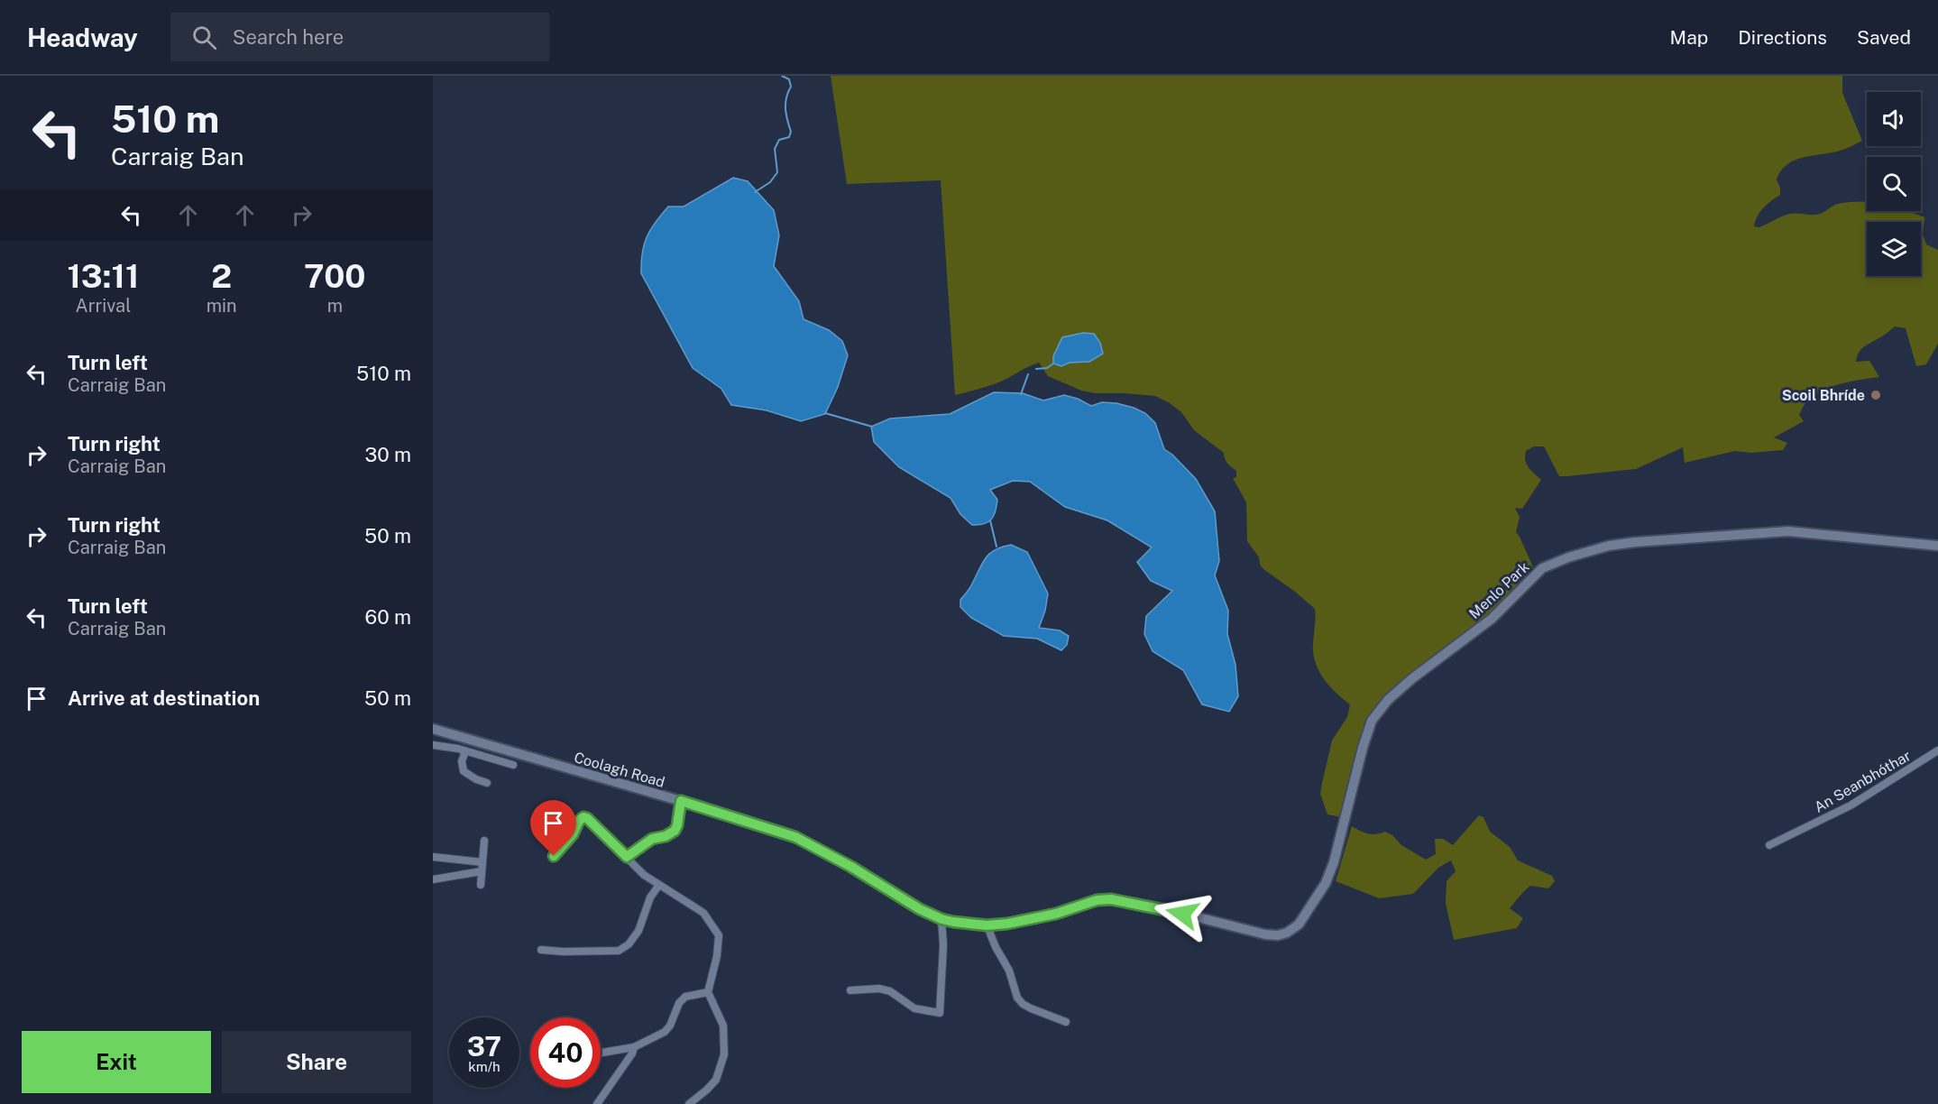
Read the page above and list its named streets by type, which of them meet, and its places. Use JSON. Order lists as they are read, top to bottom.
{
  "streets": {
    "street": ["Menlo Park", "Coolagh Road", "An Seanbhóthar"]
  },
  "crossings": [
    ["Menlo Park", "Coolagh Road"]
  ],
  "places": ["Scoil Bhríde"],
  "page": {
    "header": "Headway",
    "search": "Search here",
    "nav": ["Map", "Directions", "Saved"],
    "turn": ["510 m", "Carraig Ban"],
    "eta": [
      "13:11",
      "Arrival",
      "2",
      "min",
      "700",
      "m"
    ],
    "list": [
      {
        "name": "Turn left",
        "note": "Carraig Ban",
        "value": "510 m"
      },
      {
        "name": "Turn right",
        "note": "Carraig Ban",
        "value": "30 m"
      },
      {
        "name": "Turn right",
        "note": "Carraig Ban",
        "value": "50 m"
      },
      {
        "name": "Turn left",
        "note": "Carraig Ban",
        "value": "60 m"
      },
      {
        "name": "Arrive at destination",
        "value": "50 m"
      }
    ],
    "speed": "37 km/h",
    "limit": "40",
    "buttons": ["Exit", "Share"]
  }
}
